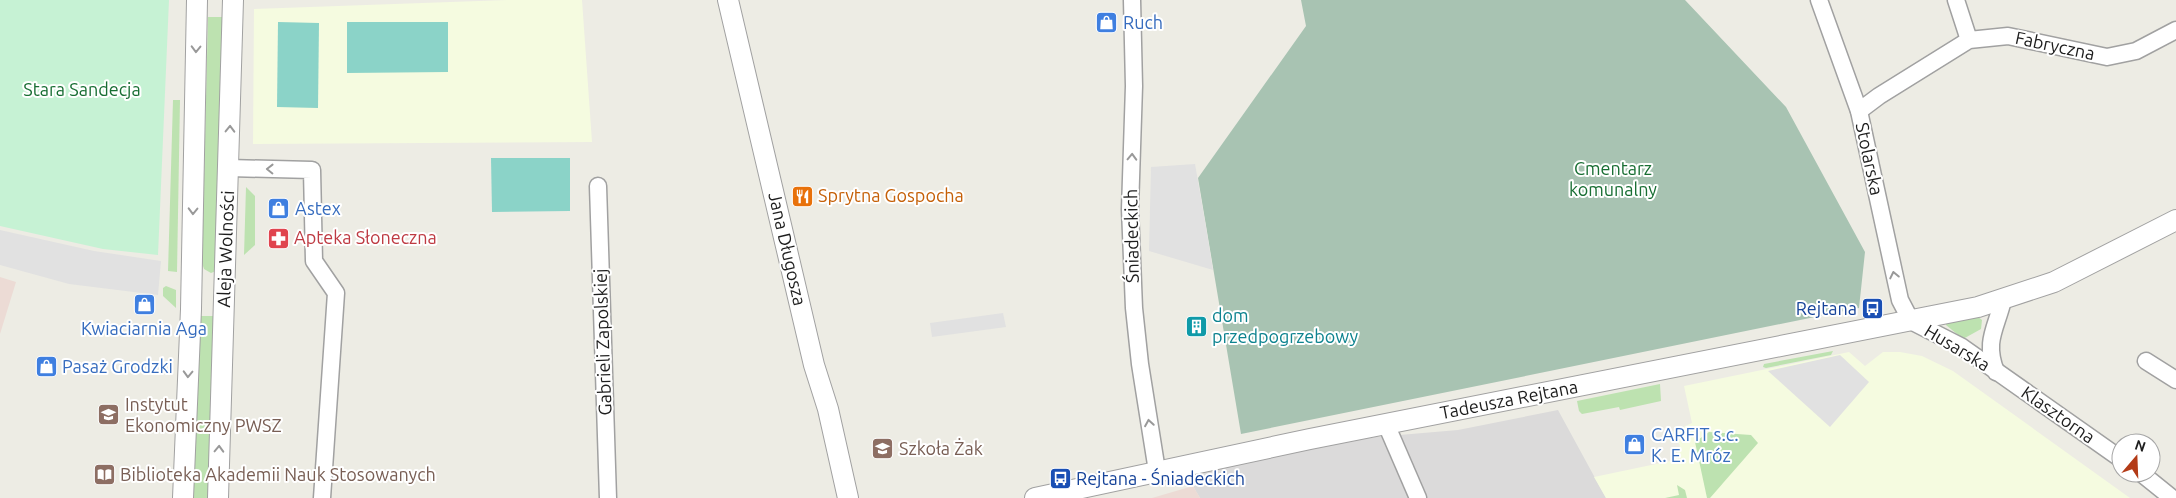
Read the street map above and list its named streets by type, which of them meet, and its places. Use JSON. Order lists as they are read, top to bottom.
{
  "streets": {
    "street": [
      "Fabryczna",
      "Stolarska",
      "Śniadeckich",
      "Aleja Wolności",
      "Jana Długosza",
      "Gabrieli Zapolskiej",
      "Husarska",
      "Tadeusza Rejtana",
      "Klasztorna"
    ]
  },
  "crossings": [
    ["Fabryczna", "Stolarska"],
    ["Stolarska", "Husarska"],
    ["Stolarska", "Tadeusza Rejtana"],
    ["Śniadeckich", "Tadeusza Rejtana"],
    ["Husarska", "Tadeusza Rejtana"],
    ["Husarska", "Klasztorna"]
  ],
  "one_way": ["Stolarska", "Śniadeckich"],
  "parks": ["Stara Sandecja", "Cmentarz komunalny"],
  "places": {
    "shop": [
      "Ruch",
      "Astex",
      "Kwiaciarnia Aga",
      "Pasaż Grodzki",
      "CARFIT s.c. K. E. Mróz"
    ],
    "restaurant": ["Sprytna Gospocha"],
    "pharmacy": ["Apteka Słoneczna"],
    "bus stop": ["Rejtana", "Rejtana - Śniadeckich"],
    "building": ["dom przedpogrzebowy"],
    "school or university": ["Instytut Ekonomiczny PWSZ", "Szkoła Żak"],
    "library": ["Biblioteka Akademii Nauk Stosowanych"]
  },
  "north": "top"
}
